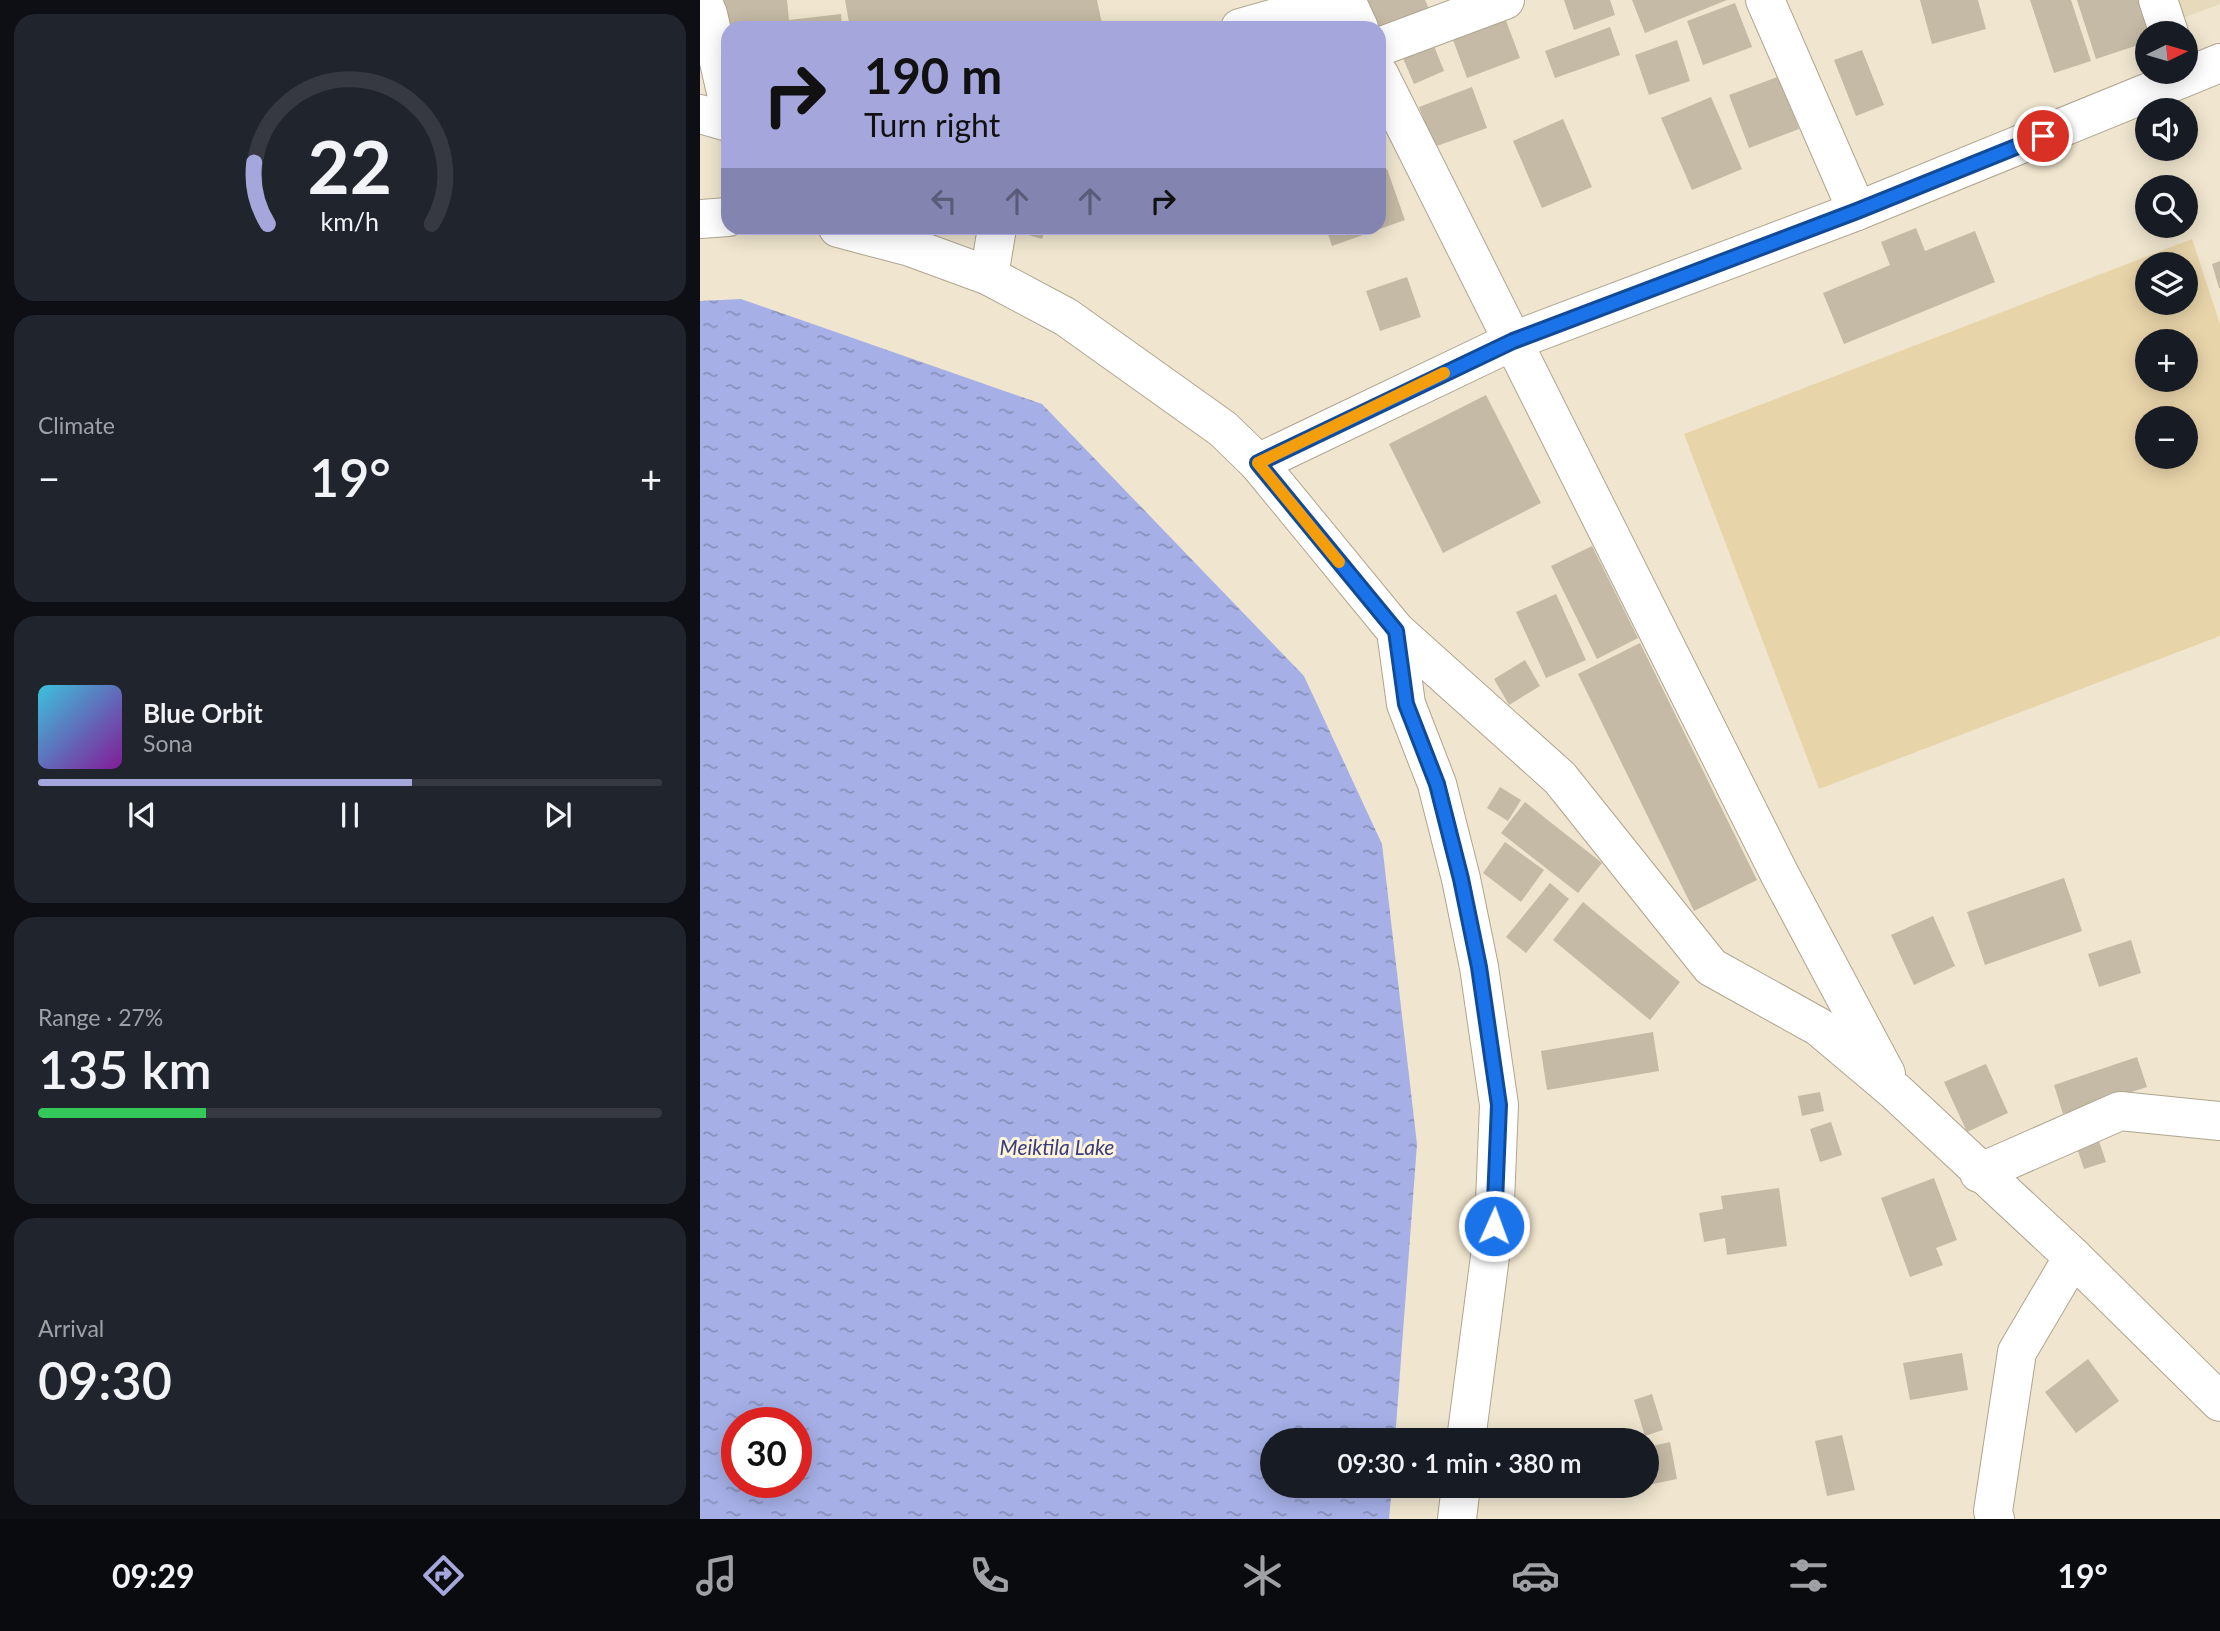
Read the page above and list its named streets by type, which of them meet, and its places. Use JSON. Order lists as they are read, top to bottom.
{
  "water": ["Meiktila Lake"],
  "north": "right",
  "page": {
    "map_buttons": ["+", "−"],
    "turn": ["190 m", "Turn right"],
    "tile": [
      "Climate",
      ["Range · 27%", "135 km"],
      ["Arrival", "09:30"]
    ],
    "heat": ["−", "19°", "+"],
    "song": ["Blue Orbit", "Sona"],
    "limit": "30",
    "trip": "09:30 · 1 min · 380 m",
    "tabs": ["09:29", "19°"],
    "gauge": ["22", "km/h"]
  }
}
